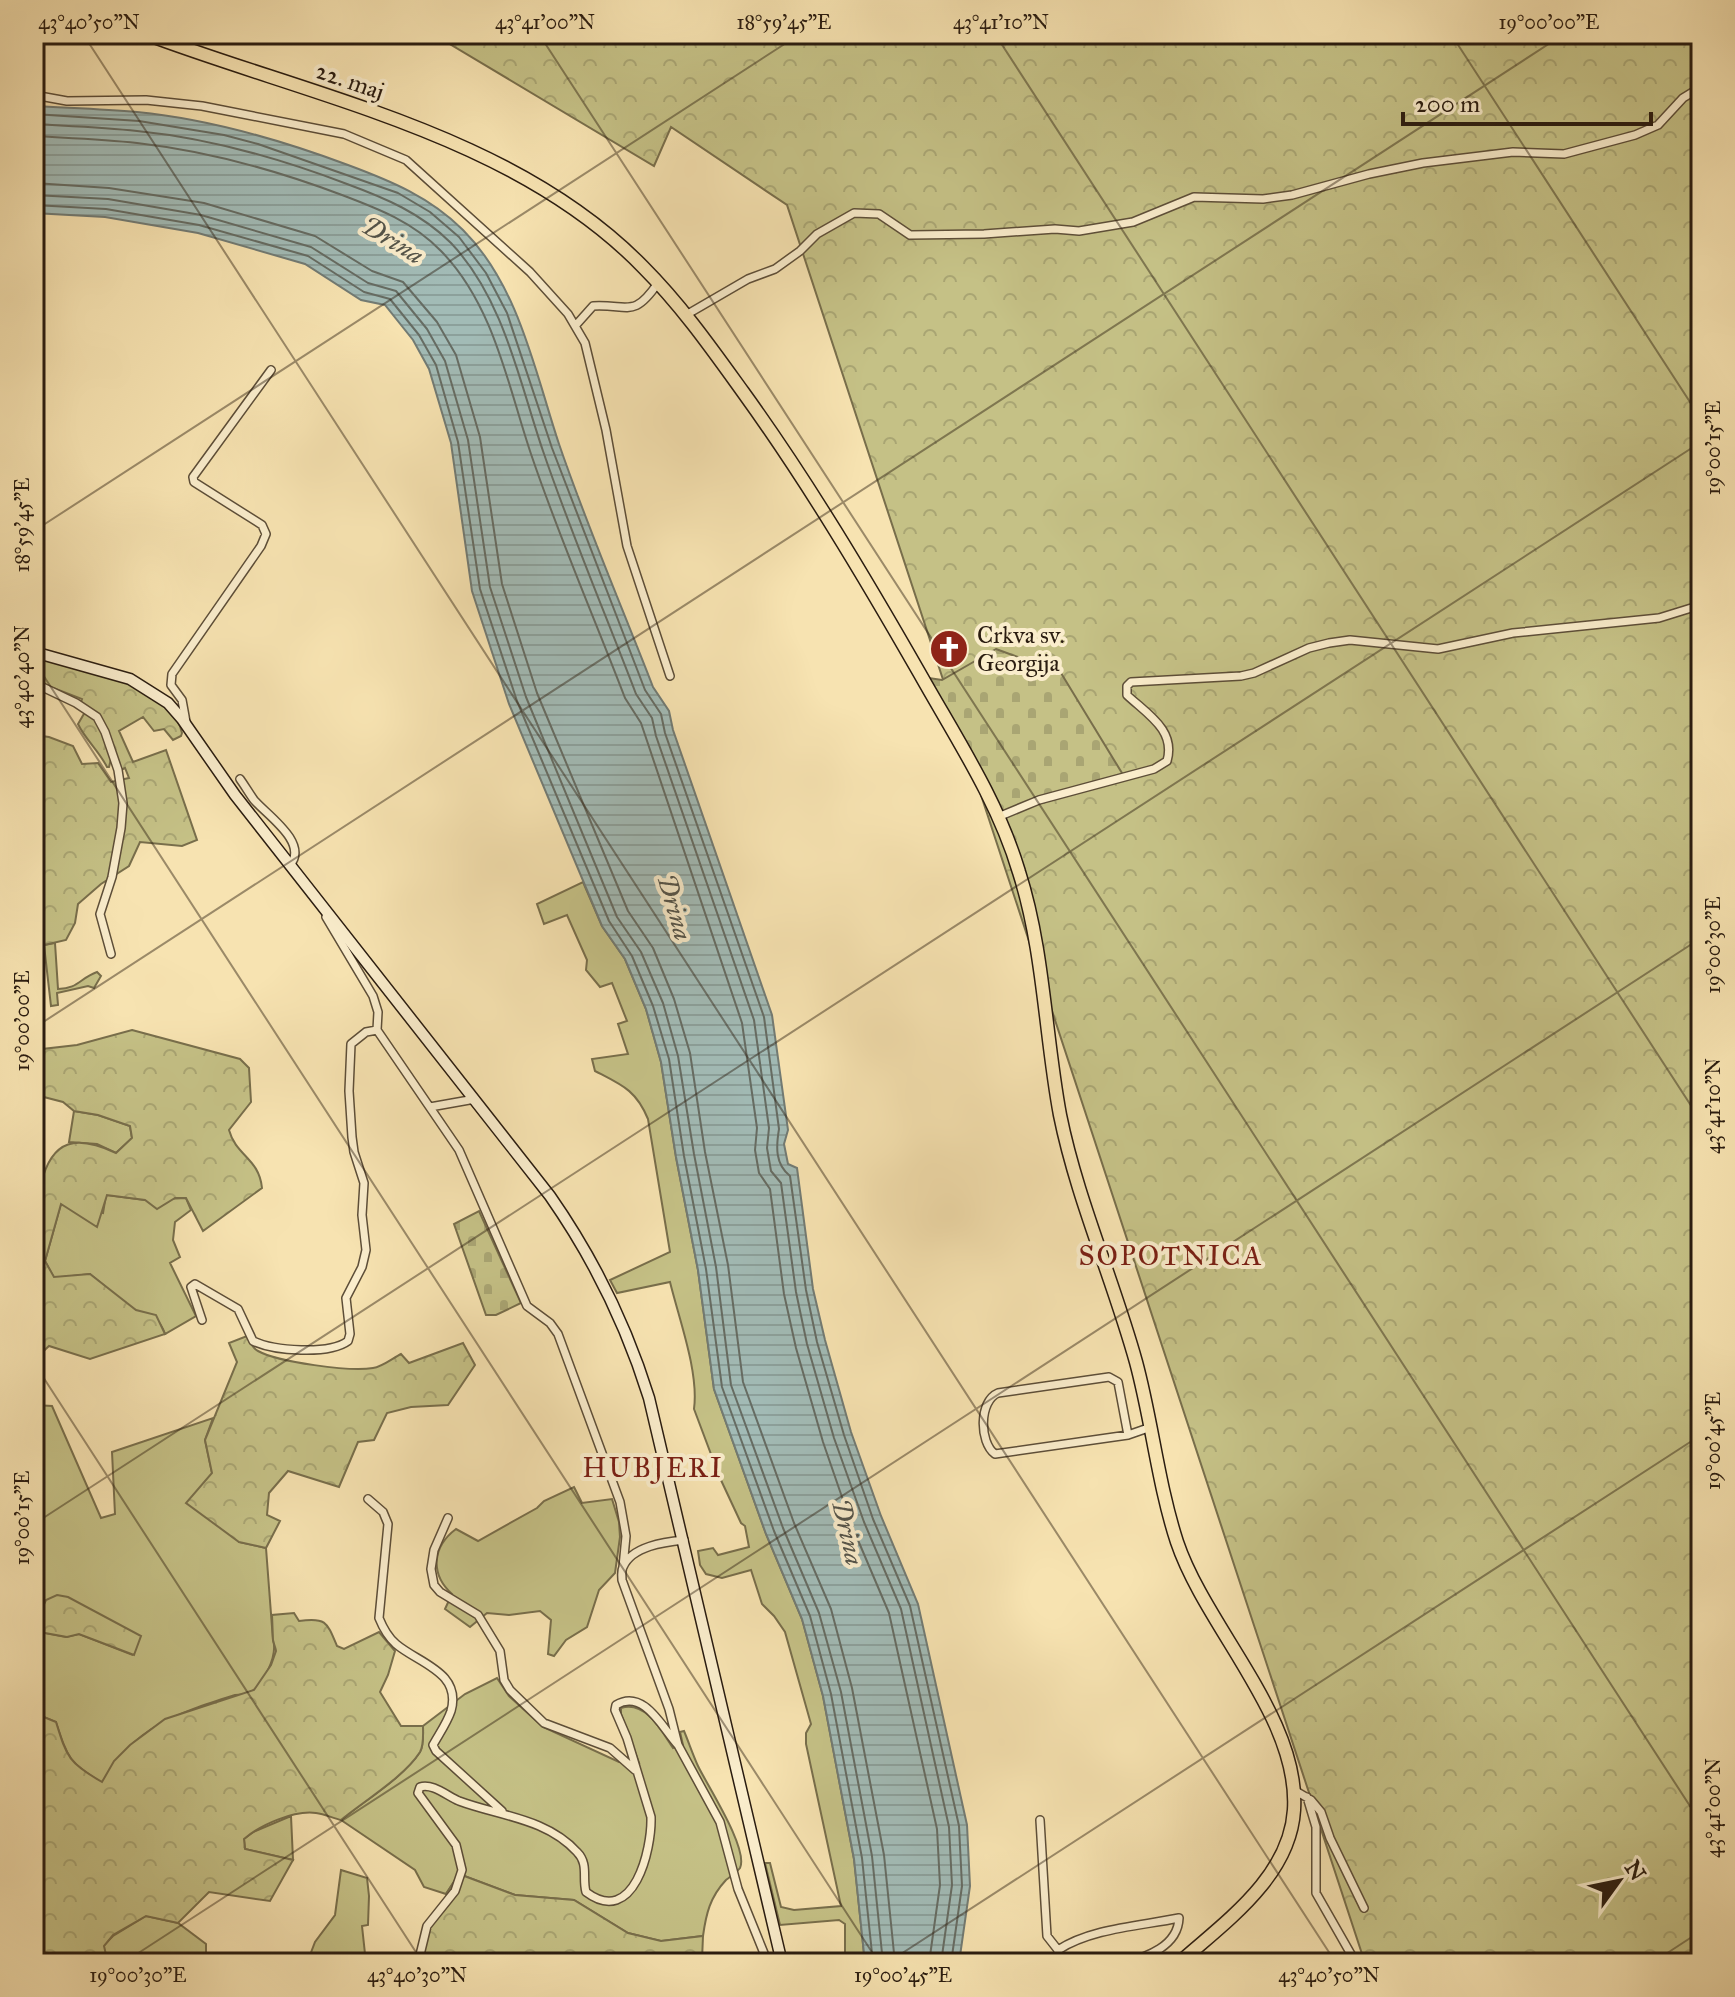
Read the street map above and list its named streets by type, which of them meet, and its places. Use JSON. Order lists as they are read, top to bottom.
{
  "streets": {
    "main road": ["22. maj"]
  },
  "districts": ["SOPOTNICA", "HUBJERI"],
  "water": ["Drina"],
  "places": {
    "church": ["Crkva sv. Georgija"]
  },
  "scale_bar": "200 m",
  "north": "top right",
  "coordinates": [
    "43°40'50\"N",
    "43°41'00\"N",
    "18°59'45\"E",
    "43°41'10\"N",
    "19°00'00\"E",
    "19°00'15\"E",
    "43°40'40\"N",
    "19°00'30\"E",
    "19°00'45\"E",
    "43°40'30\"N"
  ]
}
